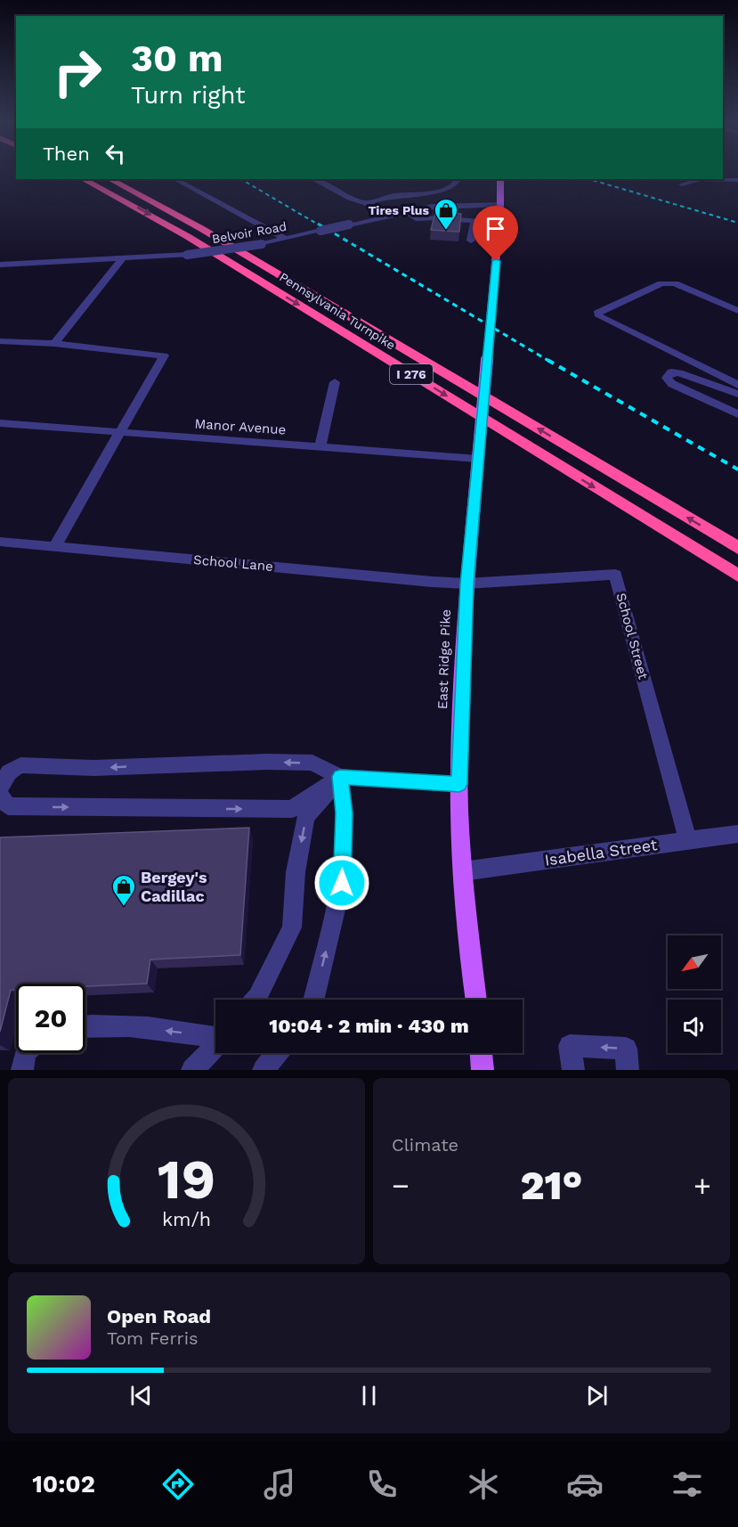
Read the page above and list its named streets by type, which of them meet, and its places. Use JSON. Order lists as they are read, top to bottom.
{
  "streets": {
    "highway": ["Pennsylvania Turnpike", "I 276"],
    "main road": ["East Ridge Pike"],
    "street": [
      "Belvoir Road",
      "Manor Avenue",
      "School Lane",
      "School Street",
      "Isabella Street"
    ]
  },
  "crossings": [
    ["Belvoir Road", "East Ridge Pike"],
    ["Manor Avenue", "East Ridge Pike"],
    ["School Lane", "School Street"],
    ["School Lane", "East Ridge Pike"],
    ["School Street", "East Ridge Pike"],
    ["School Street", "Isabella Street"],
    ["East Ridge Pike", "Isabella Street"]
  ],
  "places": {
    "shop": ["Tires Plus", "Bergey's Cadillac"]
  },
  "north": "bottom left",
  "page": {
    "turn": ["30 m", "Turn right"],
    "then": "Then",
    "limit": "20",
    "trip": "10:04 · 2 min · 430 m",
    "tile": "Climate",
    "heat": ["−", "21°", "+"],
    "song": ["Open Road", "Tom Ferris"],
    "tabs": "10:02",
    "gauge": ["19", "km/h"]
  }
}
